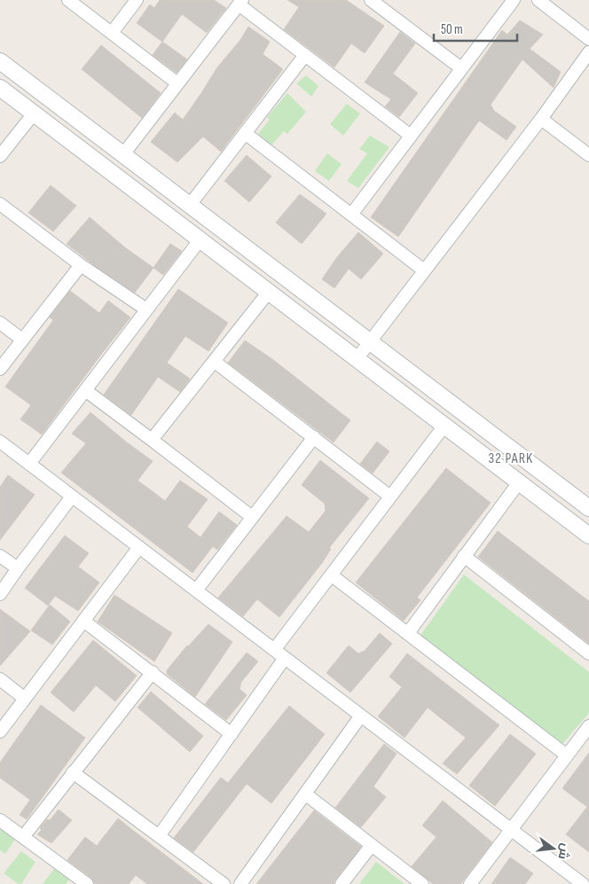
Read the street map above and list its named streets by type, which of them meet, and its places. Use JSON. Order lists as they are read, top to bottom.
{
  "districts": ["32 PARK"],
  "scale_bar": "50 m",
  "north": "right"
}
